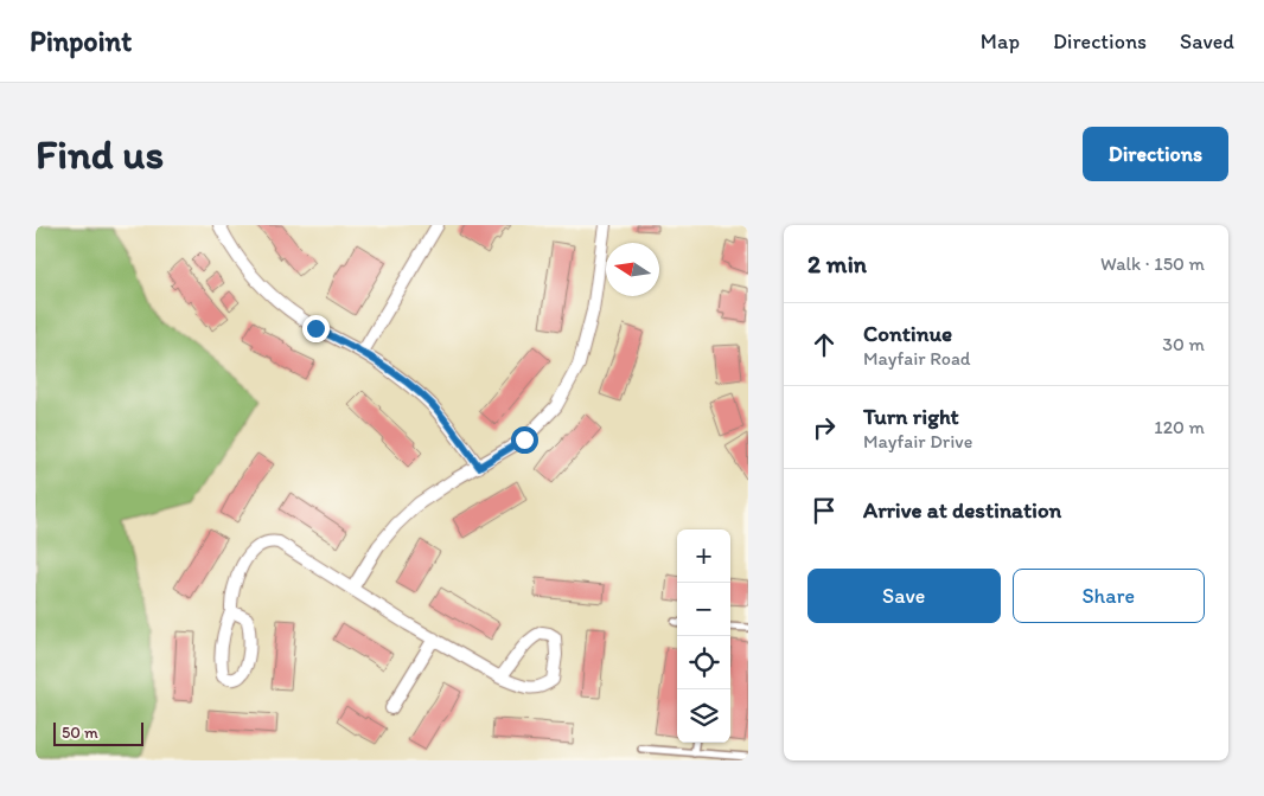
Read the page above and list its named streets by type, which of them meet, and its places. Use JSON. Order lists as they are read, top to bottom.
{
  "scale_bar": "50 m",
  "north": "left",
  "page": {
    "header": "Pinpoint",
    "nav": ["Map", "Directions", "Saved"],
    "buttons": [
      "Directions",
      ["Save", "Share"]
    ],
    "title": "Find us",
    "heading": ["2 min", "Walk · 150 m"],
    "list": [
      ["Continue", "Mayfair Road", "30 m"],
      ["Turn right", "Mayfair Drive", "120 m"],
      "Arrive at destination"
    ],
    "map_buttons": ["+", "−"],
    "scale": "50 m"
  }
}
